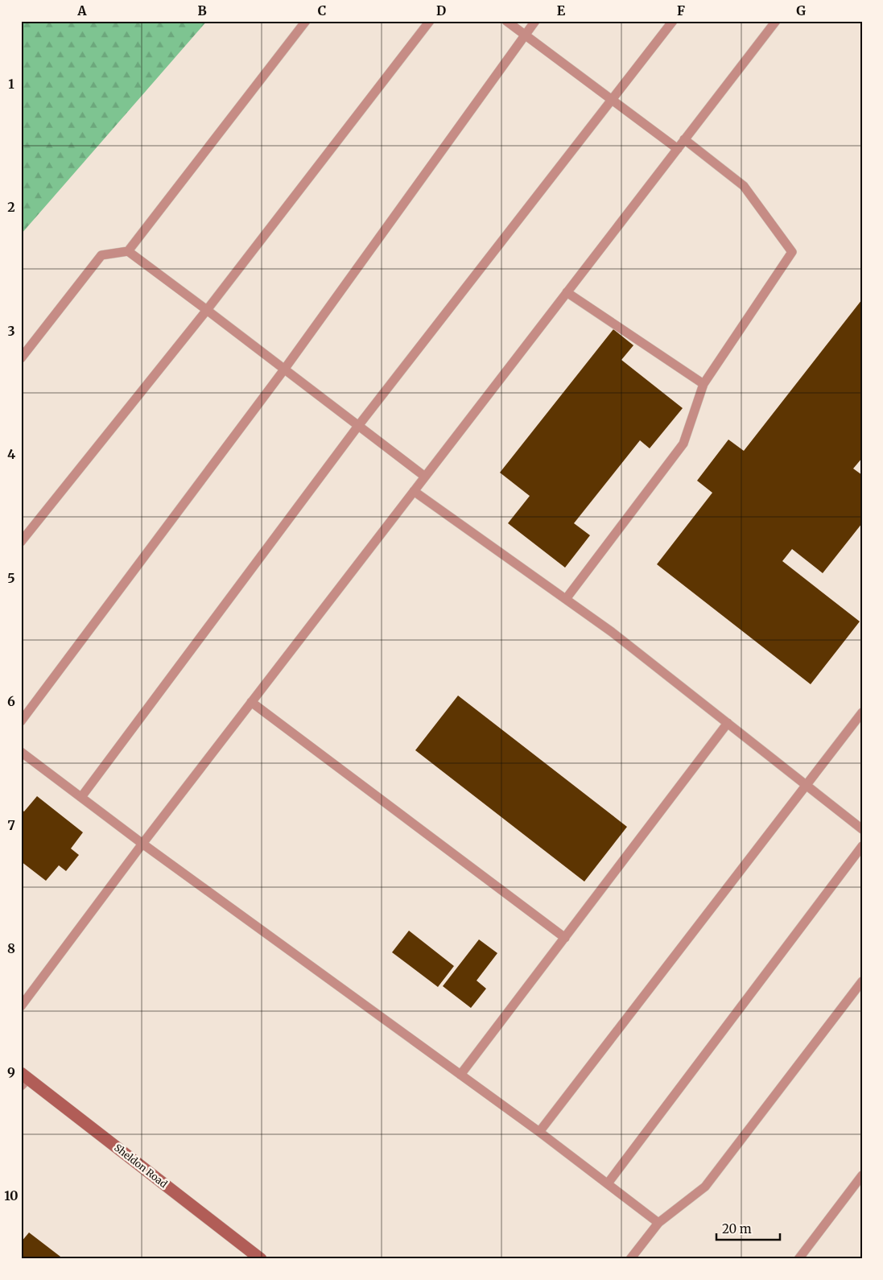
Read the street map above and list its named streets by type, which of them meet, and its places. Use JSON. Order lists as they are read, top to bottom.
{
  "streets": {
    "main road": ["Sheldon Road"]
  },
  "scale_bar": "20 m",
  "grid": {
    "columns": [
      "A",
      "B",
      "C",
      "D",
      "E",
      "F",
      "G"
    ],
    "rows": [
      "1",
      "2",
      "3",
      "4",
      "5",
      "6",
      "7",
      "8",
      "9",
      "10"
    ]
  }
}
